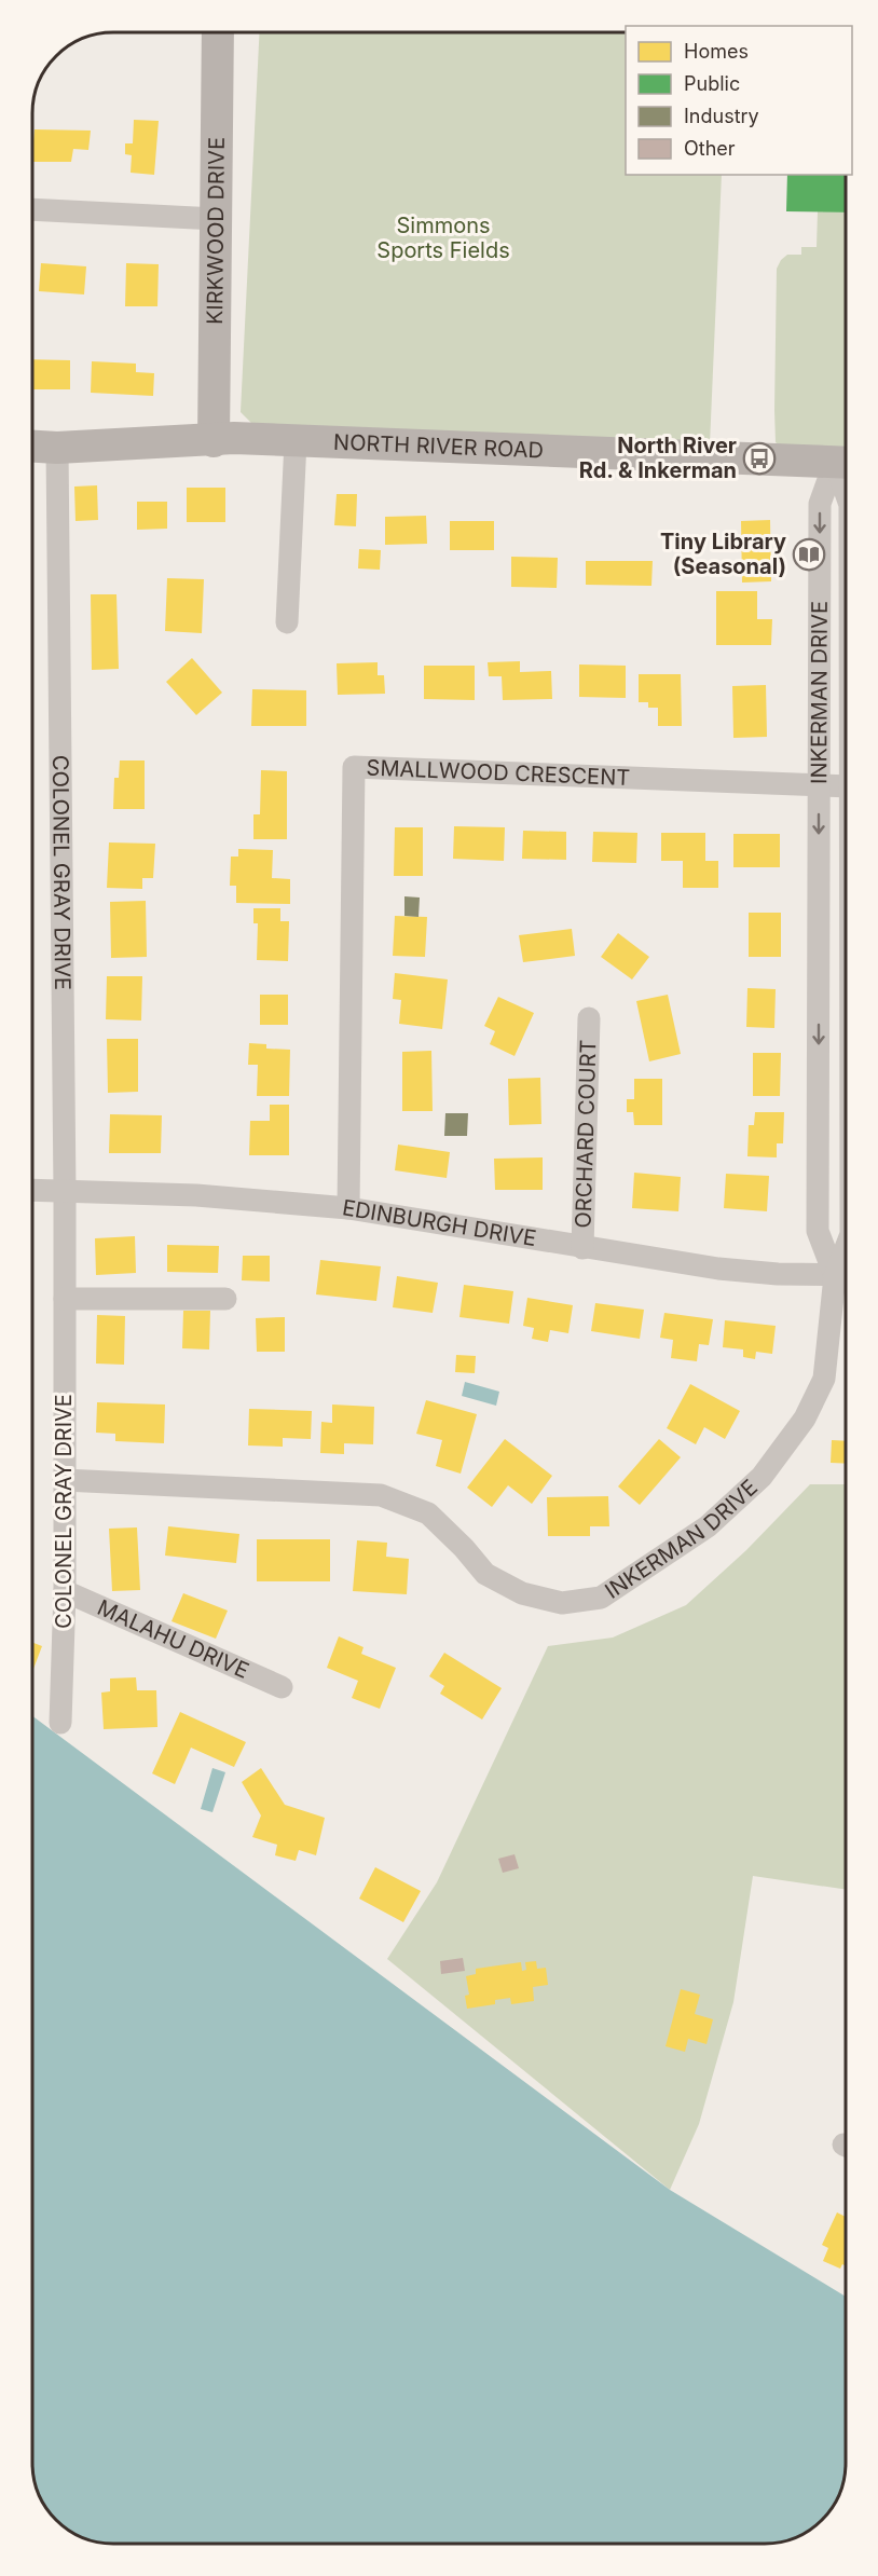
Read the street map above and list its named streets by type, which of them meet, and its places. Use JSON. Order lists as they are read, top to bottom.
{
  "streets": {
    "main road": ["KIRKWOOD DRIVE", "NORTH RIVER ROAD"],
    "street": [
      "INKERMAN DRIVE",
      "SMALLWOOD CRESCENT",
      "COLONEL GRAY DRIVE",
      "ORCHARD COURT",
      "EDINBURGH DRIVE",
      "MALAHU DRIVE"
    ]
  },
  "crossings": [
    ["KIRKWOOD DRIVE", "NORTH RIVER ROAD"],
    ["NORTH RIVER ROAD", "INKERMAN DRIVE"],
    ["NORTH RIVER ROAD", "COLONEL GRAY DRIVE"],
    ["INKERMAN DRIVE", "SMALLWOOD CRESCENT"],
    ["INKERMAN DRIVE", "COLONEL GRAY DRIVE"],
    ["INKERMAN DRIVE", "EDINBURGH DRIVE"],
    ["SMALLWOOD CRESCENT", "EDINBURGH DRIVE"],
    ["COLONEL GRAY DRIVE", "EDINBURGH DRIVE"],
    ["COLONEL GRAY DRIVE", "MALAHU DRIVE"],
    ["ORCHARD COURT", "EDINBURGH DRIVE"]
  ],
  "one_way": ["INKERMAN DRIVE"],
  "parks": ["Simmons Sports Fields"],
  "places": {
    "bus stop": ["North River Rd. & Inkerman"],
    "library": ["Tiny Library (Seasonal)"]
  },
  "legend": [
    "Homes",
    "Public",
    "Industry",
    "Other"
  ]
}
